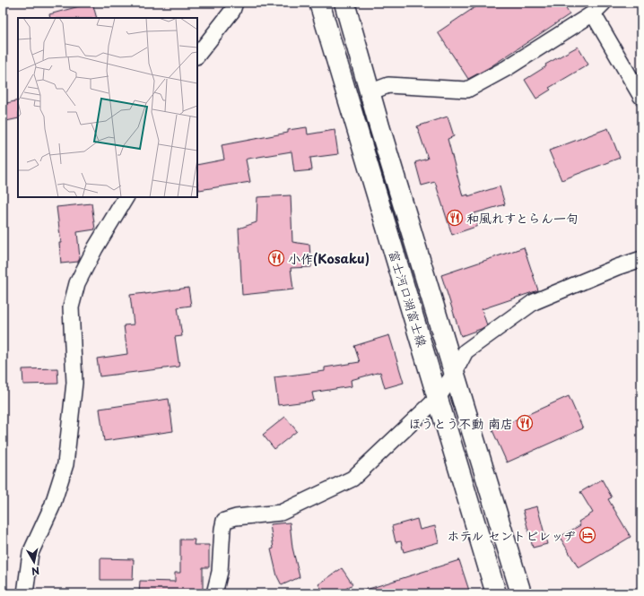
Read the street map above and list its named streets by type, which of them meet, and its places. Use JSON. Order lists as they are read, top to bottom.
{
  "streets": {
    "main road": ["富士河口湖富士線"]
  },
  "places": {
    "restaurant": ["和風れすとらん一句", "小作(Kosaku)", "ほうとう不動 南店"],
    "hotel": ["ホテル セントビレッヂ"]
  },
  "north": "bottom"
}
